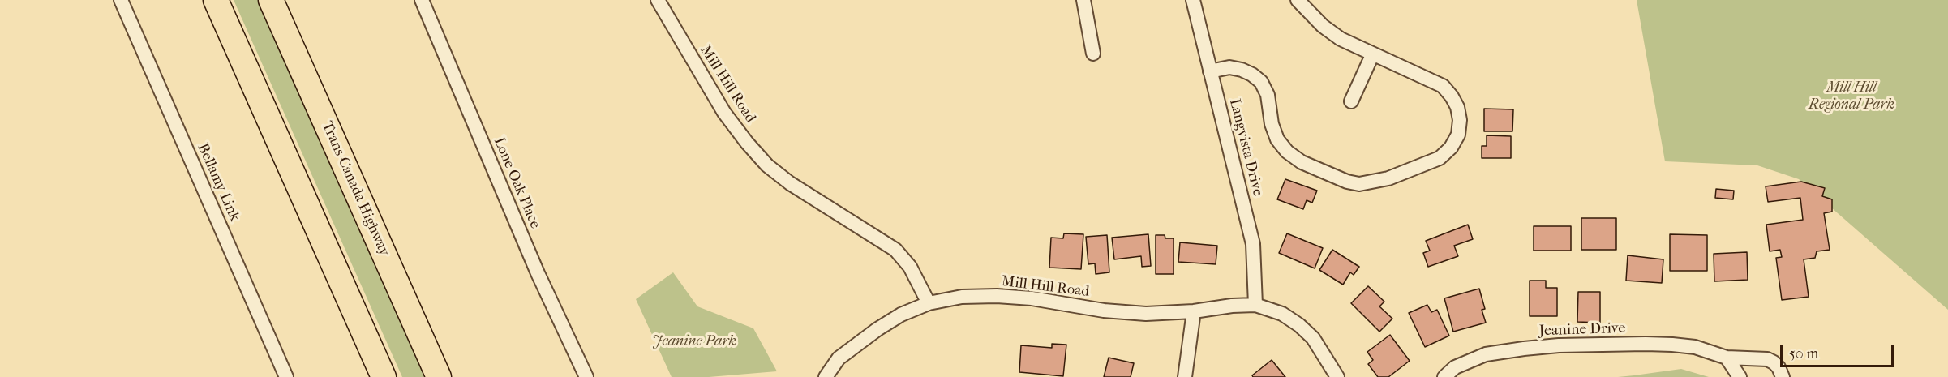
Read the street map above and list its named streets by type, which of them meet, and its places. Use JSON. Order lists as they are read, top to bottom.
{
  "streets": {
    "highway": ["Trans-Canada Highway"],
    "street": [
      "Mill Hill Road",
      "Langvista Drive",
      "Bellamy Link",
      "Lone Oak Place",
      "Jeanine Drive"
    ]
  },
  "crossings": [
    ["Mill Hill Road", "Langvista Drive"]
  ],
  "parks": ["Mill Hill Regional Park", "Jeanine Park"],
  "scale_bar": "50 m"
}
